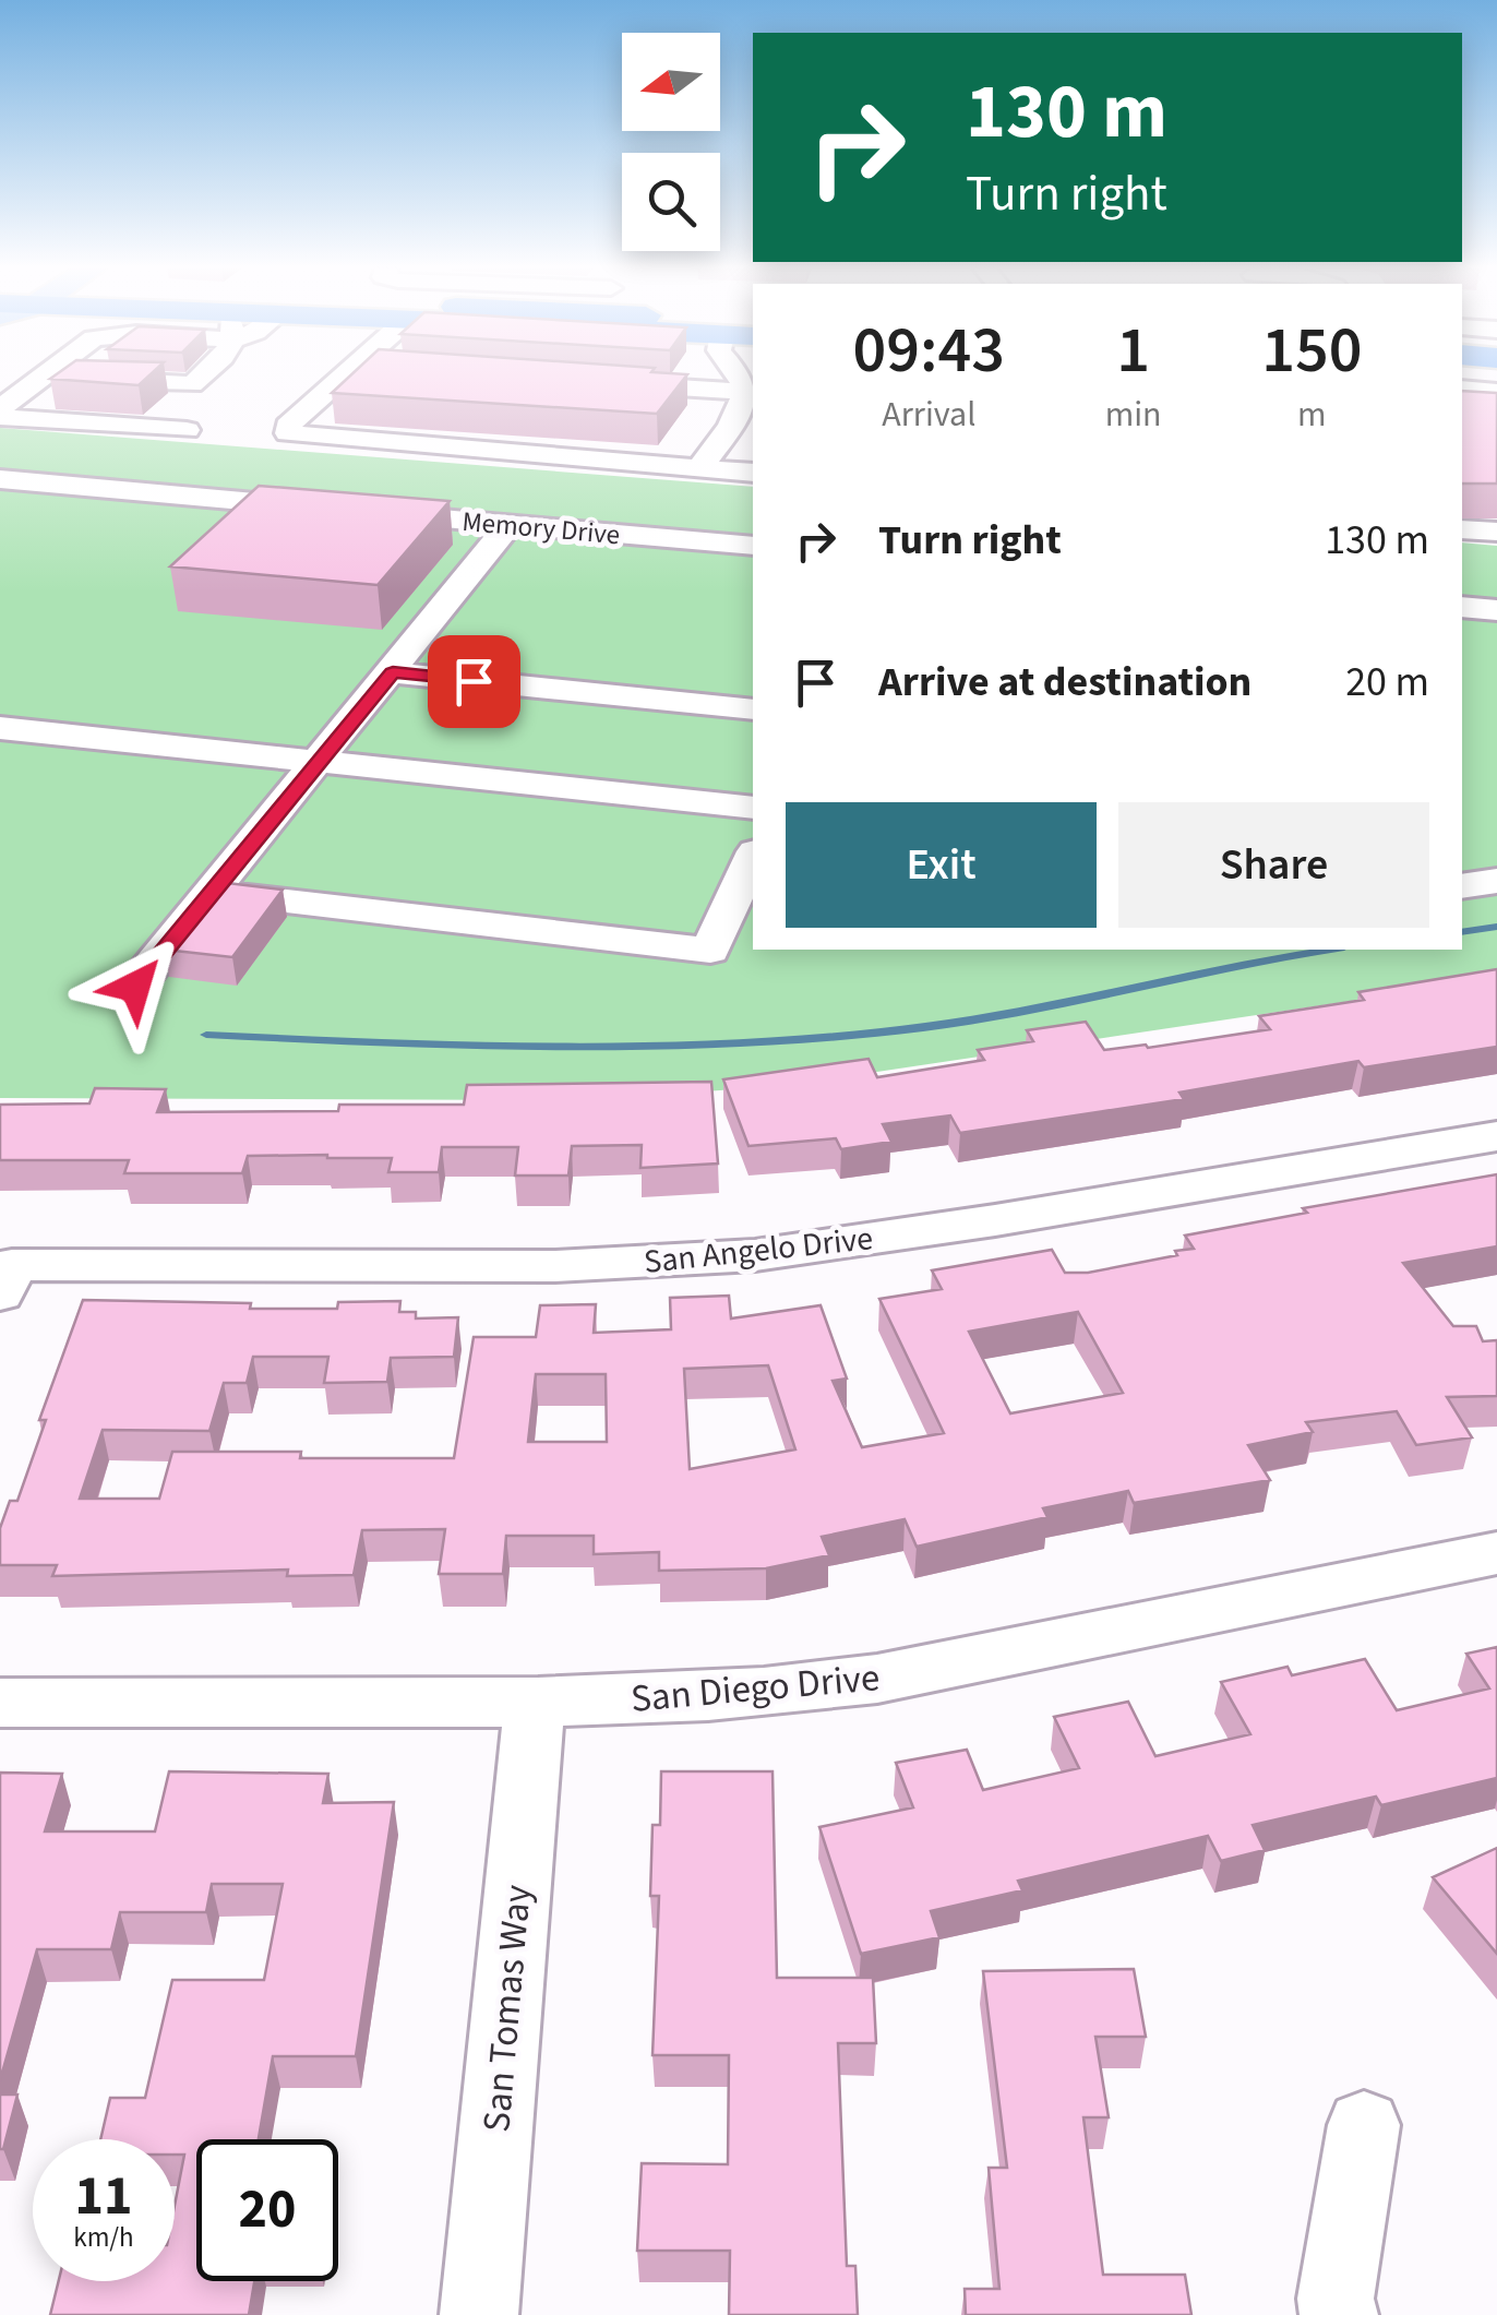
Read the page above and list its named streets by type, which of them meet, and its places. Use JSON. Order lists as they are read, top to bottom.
{
  "streets": {
    "street": [
      "Memory Drive",
      "San Angelo Drive",
      "San Diego Drive",
      "San Tomas Way"
    ]
  },
  "crossings": [
    ["San Diego Drive", "San Tomas Way"]
  ],
  "north": "left",
  "page": {
    "turn": ["130 m", "Turn right"],
    "eta": [
      "09:43",
      "Arrival",
      "1",
      "min",
      "150",
      "m"
    ],
    "list": [
      {
        "name": "Turn right",
        "value": "130 m"
      },
      {
        "name": "Arrive at destination",
        "value": "20 m"
      }
    ],
    "buttons": ["Exit", "Share"],
    "speed": "11 km/h",
    "limit": "20"
  }
}
